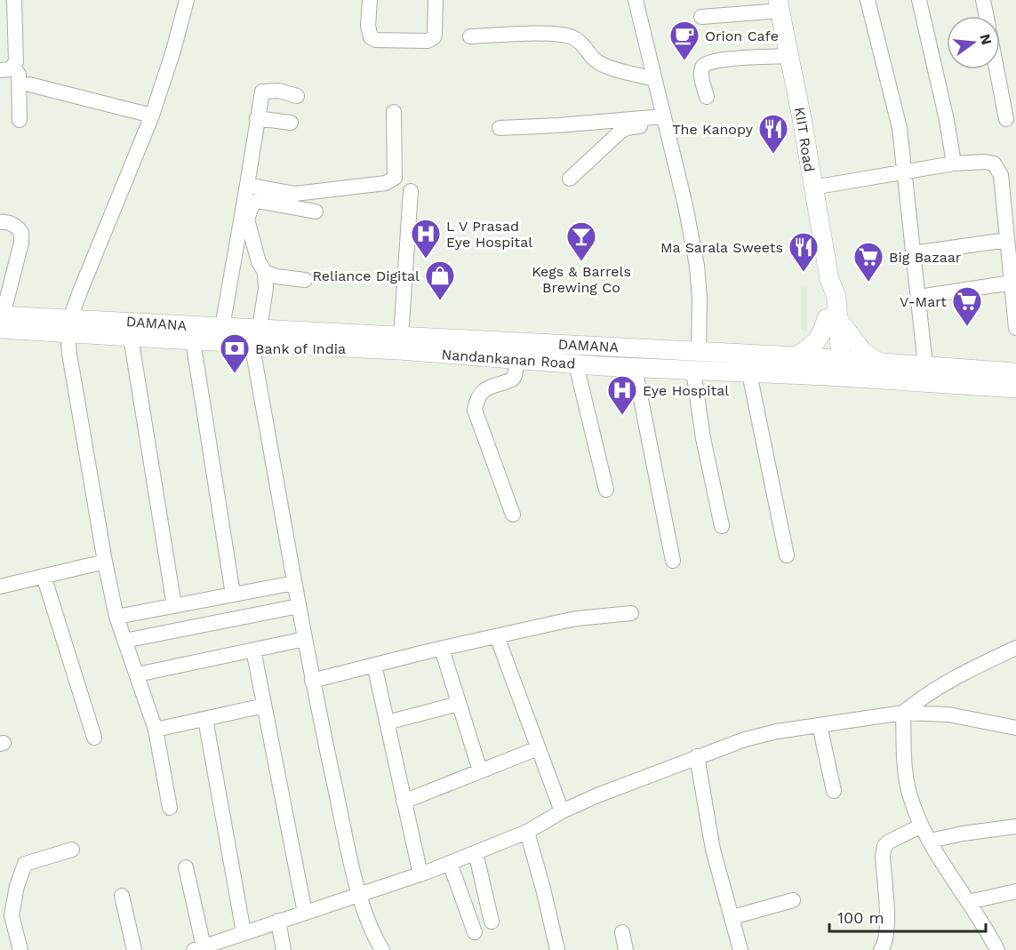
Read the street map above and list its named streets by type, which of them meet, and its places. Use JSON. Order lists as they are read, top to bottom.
{
  "streets": {
    "main road": ["KIIT Road", "DAMANA", "Nandankanan Road"]
  },
  "crossings": [
    ["KIIT Road", "DAMANA"],
    ["KIIT Road", "Nandankanan Road"],
    ["DAMANA", "Nandankanan Road"]
  ],
  "places": {
    "cafe": ["Orion Cafe"],
    "restaurant": ["The Kanopy", "Ma Sarala Sweets"],
    "hospital": ["L V Prasad Eye Hospital", "Eye Hospital"],
    "bar": ["Kegs & Barrels Brewing Co"],
    "supermarket": ["Big Bazaar", "V-Mart"],
    "shop": ["Reliance Digital"],
    "bank": ["Bank of India"]
  },
  "scale_bar": "100 m",
  "north": "right"
}
